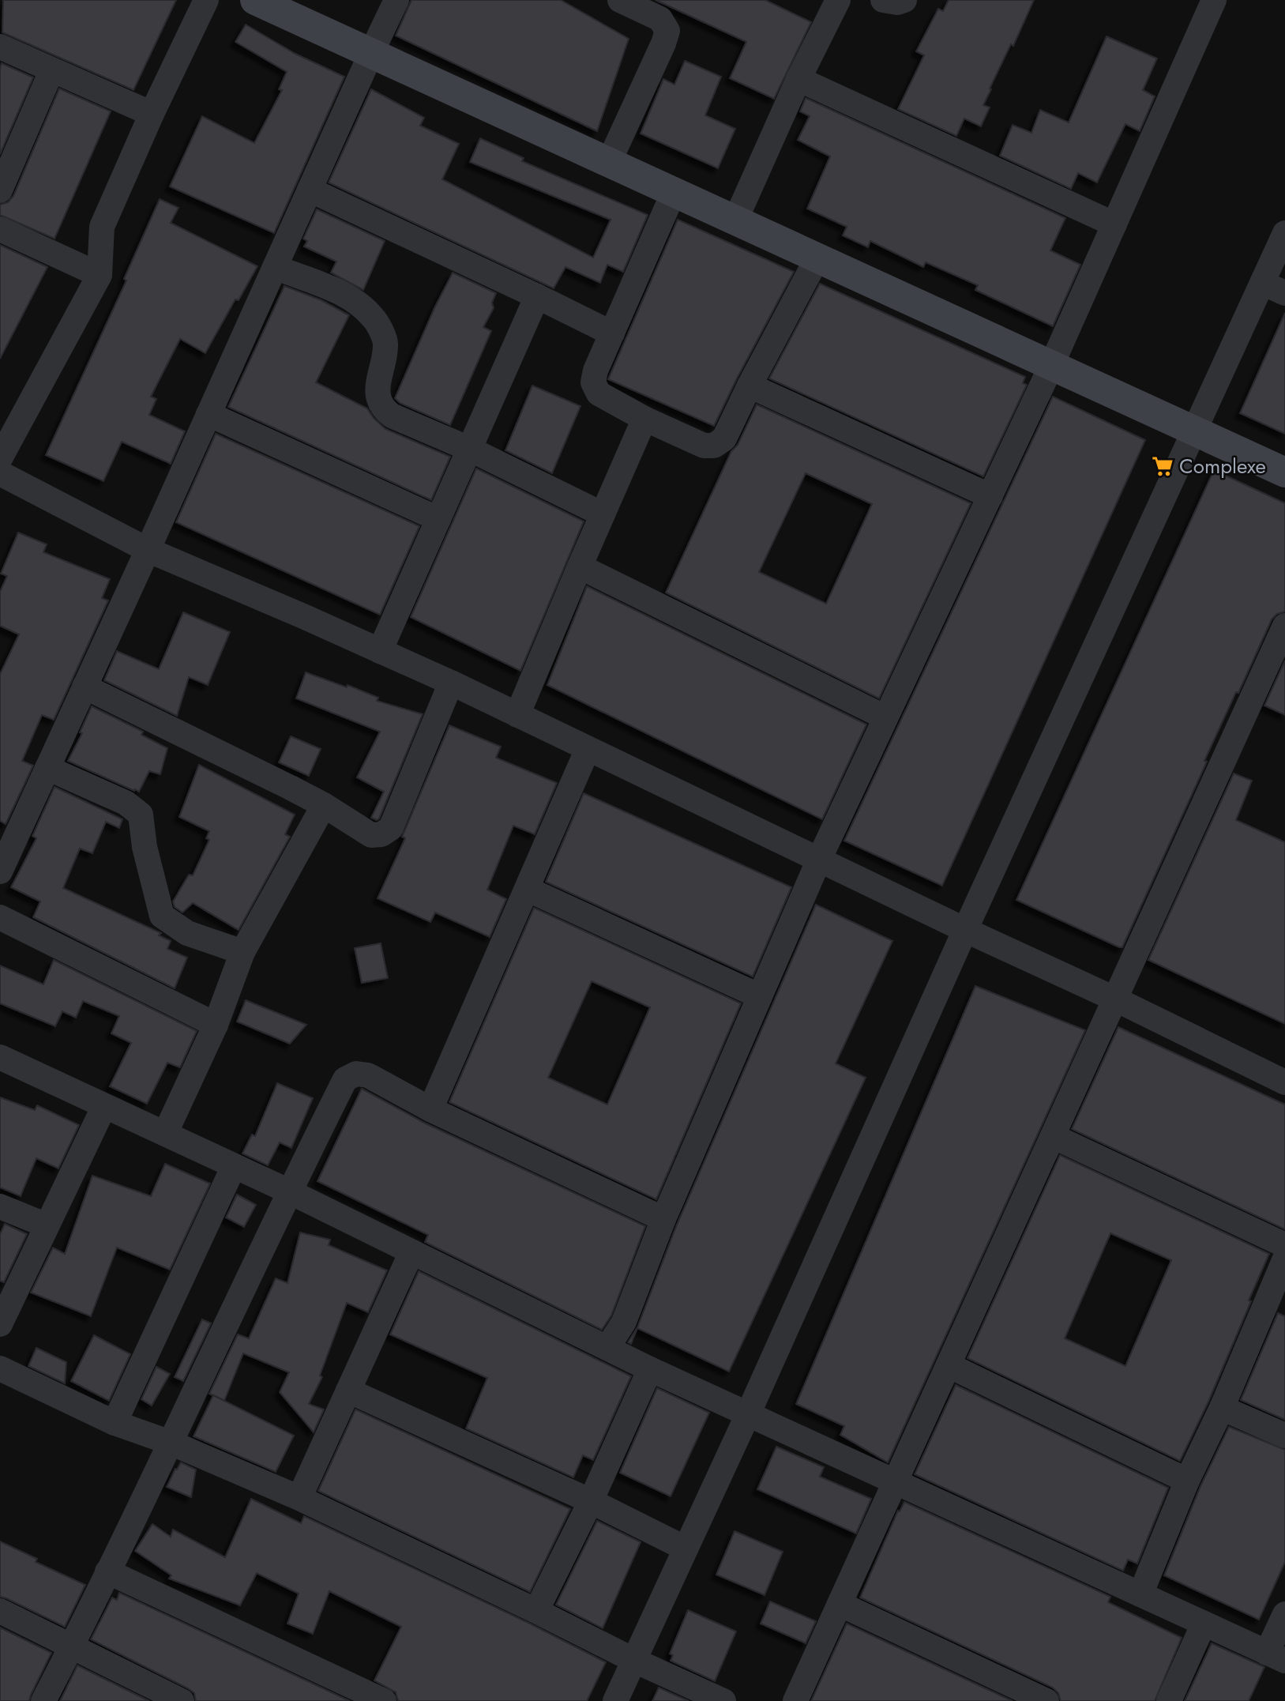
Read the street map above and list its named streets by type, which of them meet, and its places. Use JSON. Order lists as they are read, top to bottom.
{
  "places": {
    "supermarket": ["Complexe"]
  }
}
